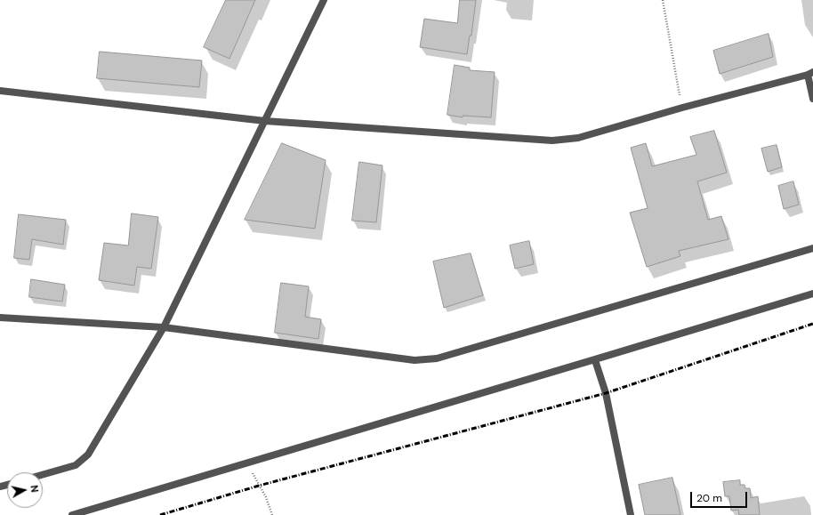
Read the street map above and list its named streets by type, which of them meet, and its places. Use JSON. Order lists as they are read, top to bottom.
{
  "scale_bar": "20 m",
  "north": "right"
}
